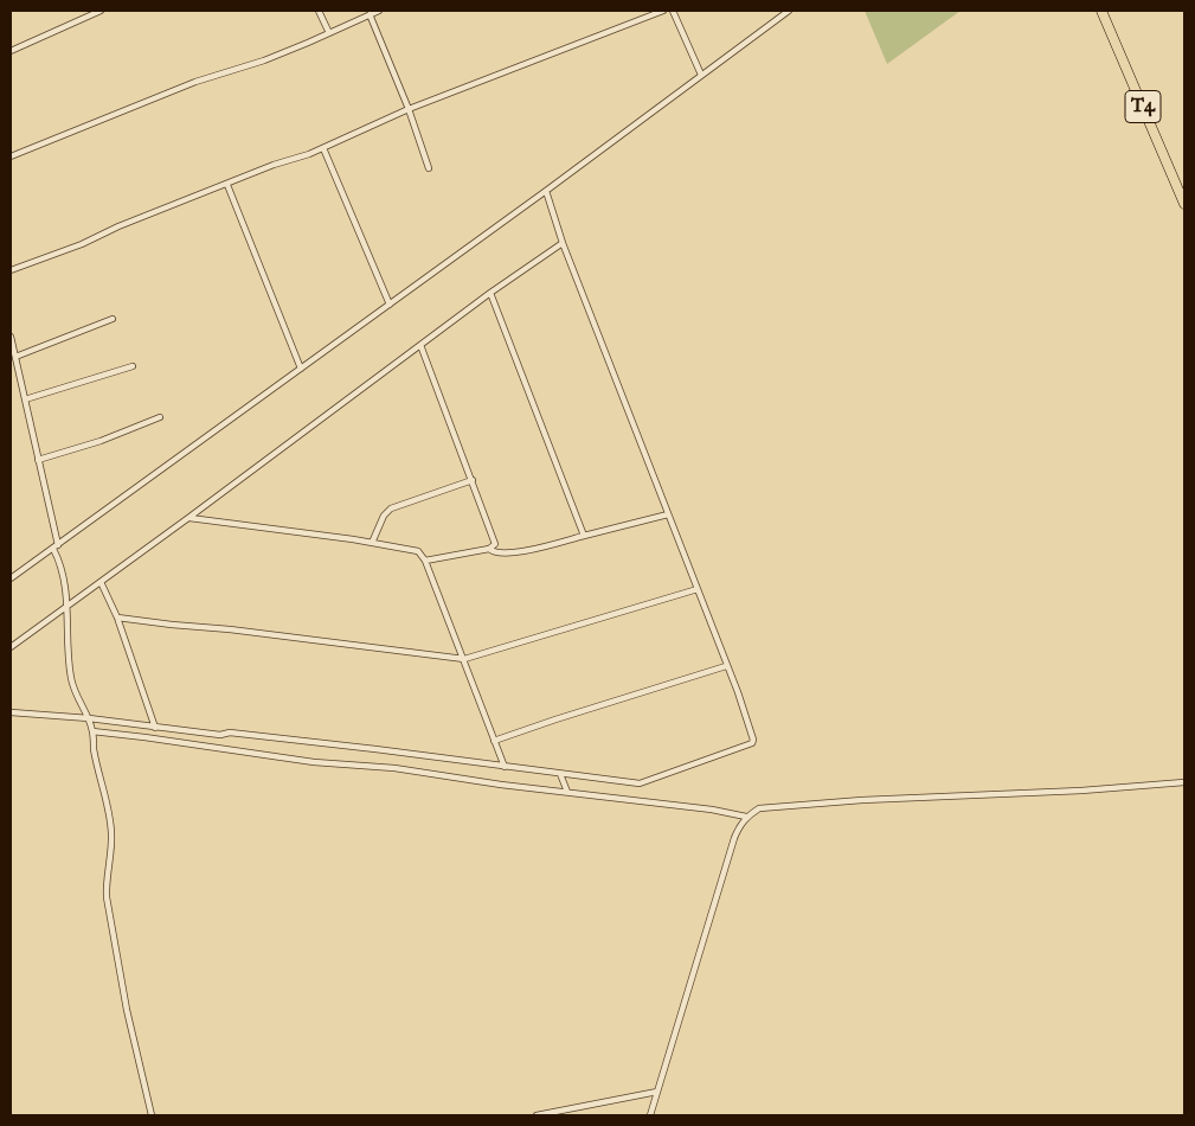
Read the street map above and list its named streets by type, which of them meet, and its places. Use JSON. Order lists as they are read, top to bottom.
{
  "streets": {
    "highway": ["T4"]
  }
}
